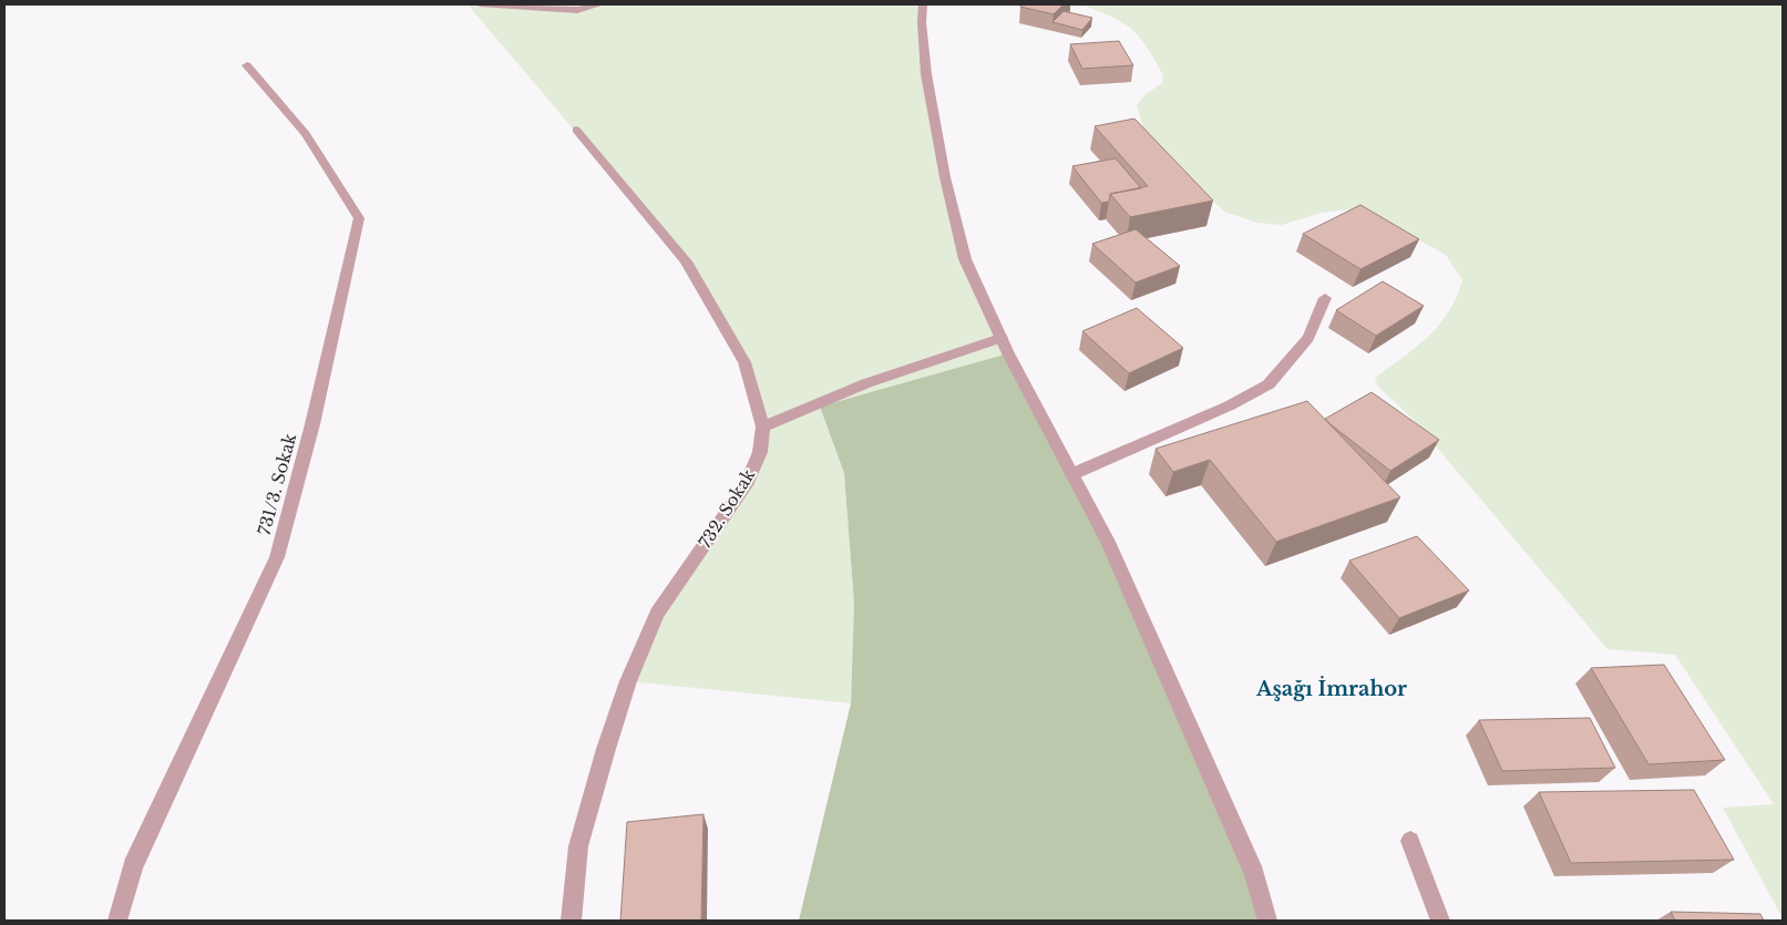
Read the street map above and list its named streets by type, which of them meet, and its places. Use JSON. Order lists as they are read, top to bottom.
{
  "streets": {
    "street": ["731/3. Sokak", "732. Sokak"]
  },
  "districts": ["Aşağı İmrahor"]
}
